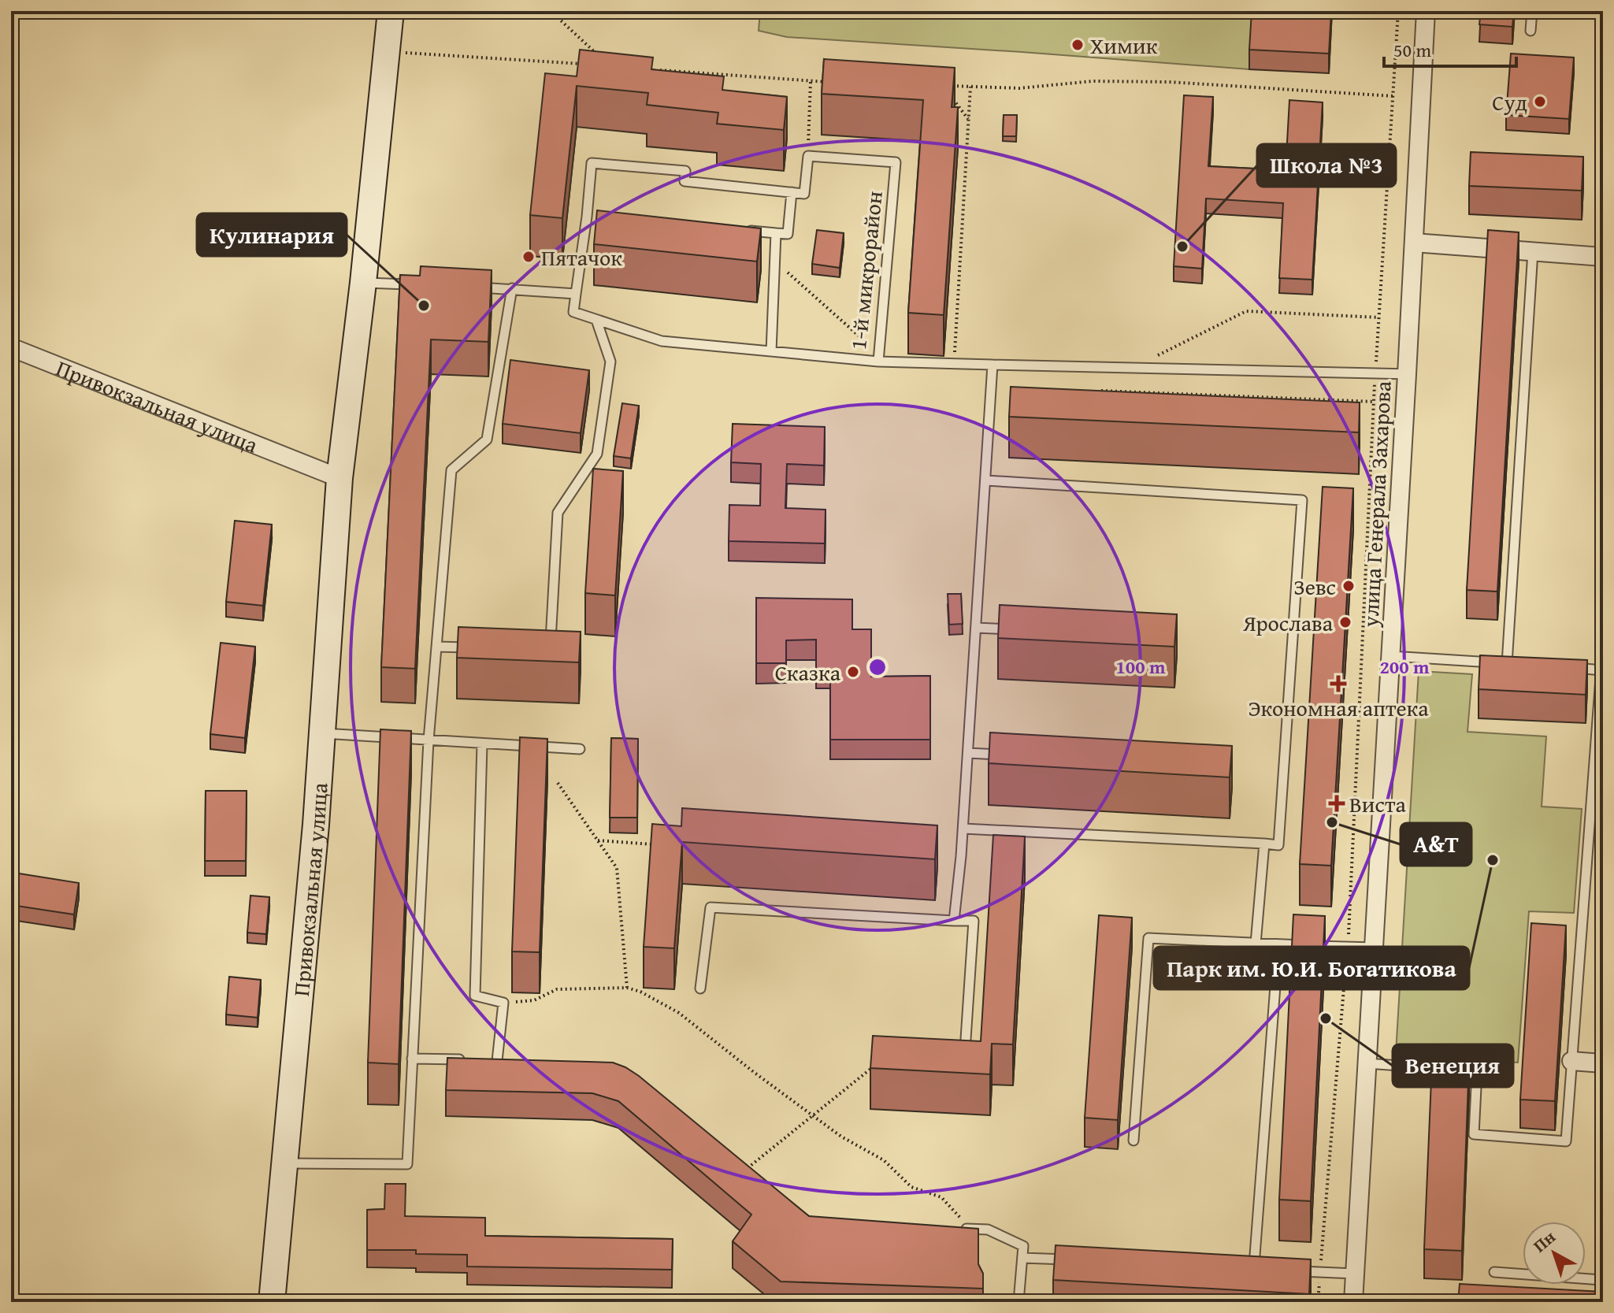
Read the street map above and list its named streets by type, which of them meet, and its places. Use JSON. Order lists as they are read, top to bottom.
{
  "streets": {
    "main road": ["Привокзальная улица"],
    "street": ["улица Генерала Захарова"],
    "lane": ["1-й микрорайон"]
  },
  "places": {
    "other": [
      "Химик",
      "Суд",
      "Школа №3",
      "Пятачок",
      "Кулинария",
      "Зевс",
      "Ярослава",
      "Сказка",
      "A&T",
      "Парк им. Ю.И. Богатикова",
      "Венеция"
    ],
    "health": ["Экономная аптека", "Виста"]
  },
  "scale_bar": "50 m",
  "north": "top left",
  "rings": ["100 m", "200 m"]
}
